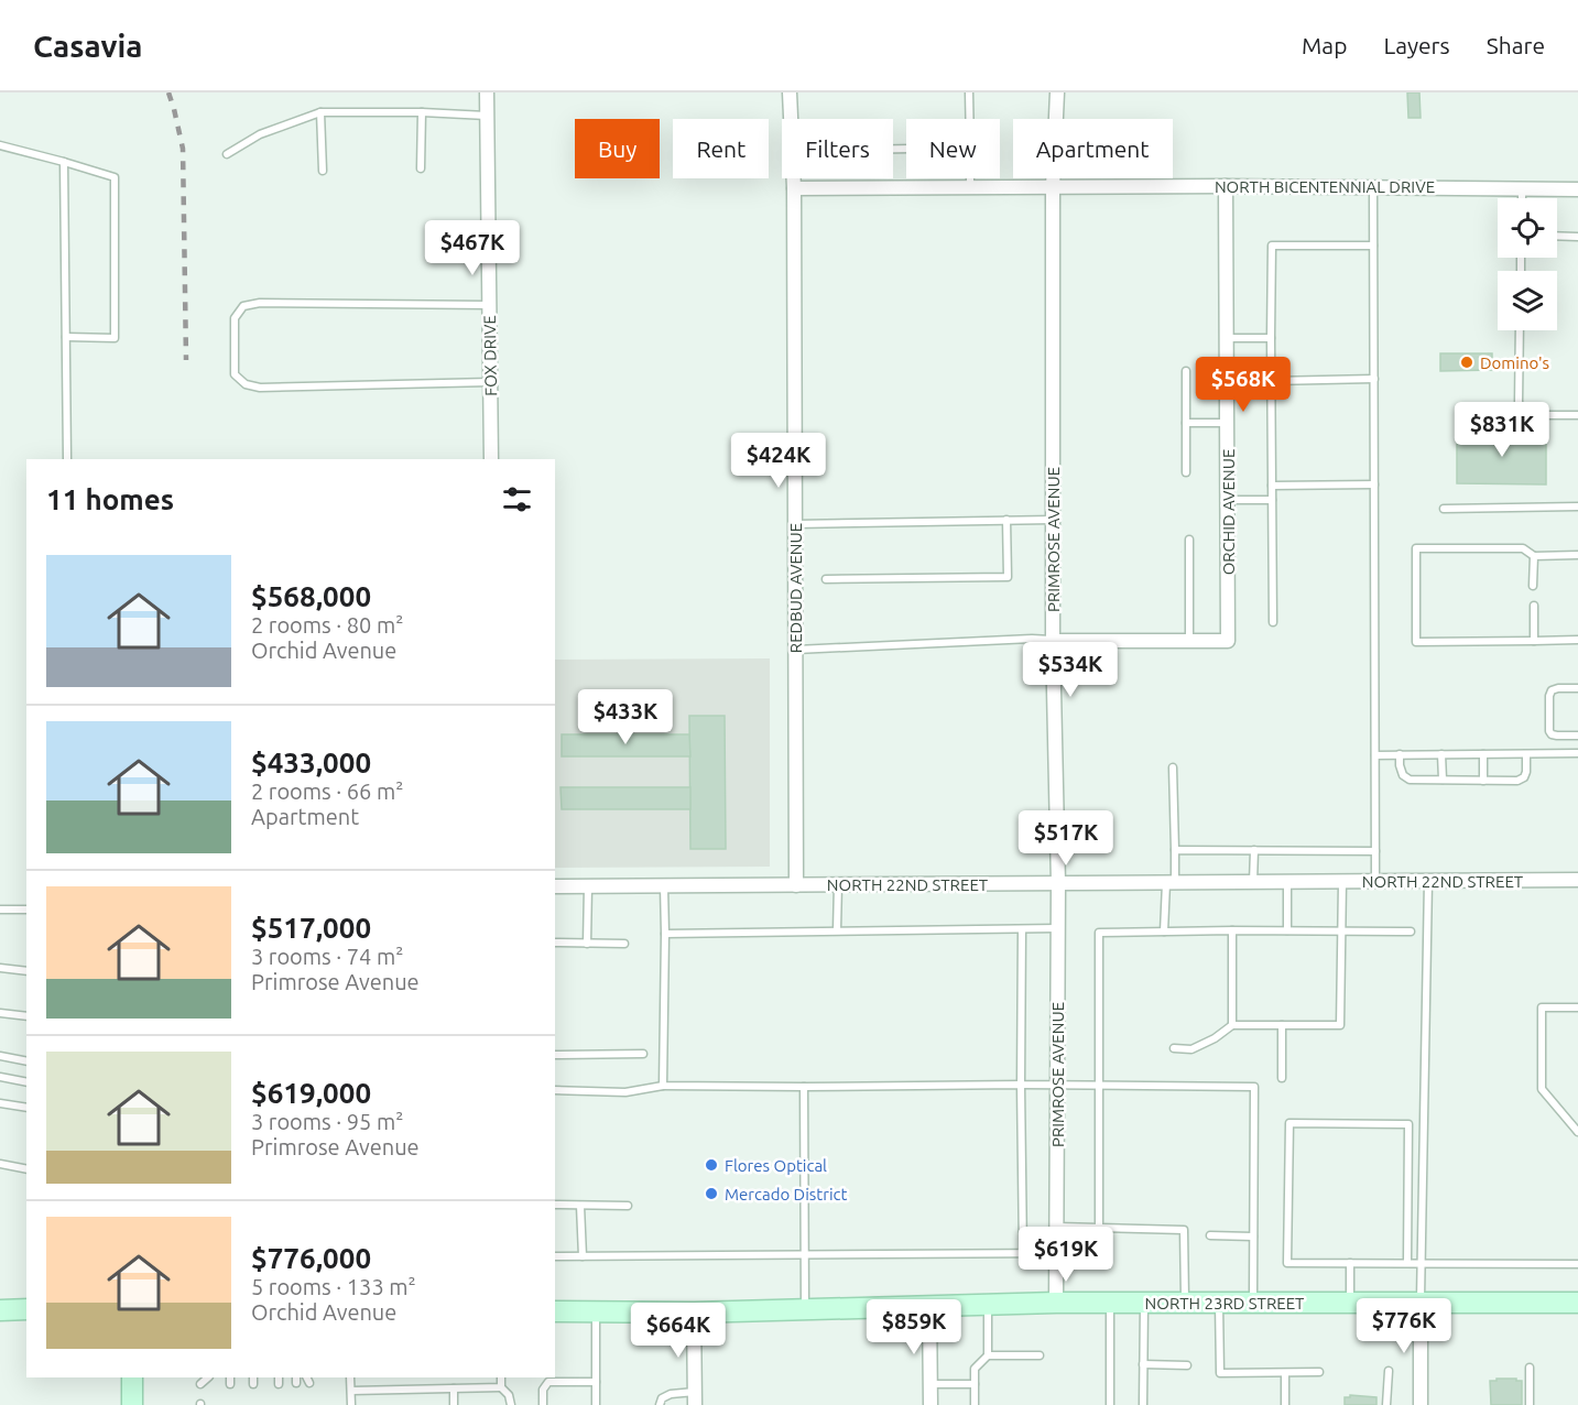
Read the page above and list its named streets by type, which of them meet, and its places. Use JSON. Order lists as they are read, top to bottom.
{
  "streets": {
    "main road": ["NORTH 23RD STREET"],
    "street": [
      "NORTH BICENTENNIAL DRIVE",
      "FOX DRIVE",
      "ORCHID AVENUE",
      "PRIMROSE AVENUE",
      "REDBUD AVENUE",
      "NORTH 22ND STREET"
    ]
  },
  "crossings": [
    ["NORTH BICENTENNIAL DRIVE", "ORCHID AVENUE"],
    ["NORTH BICENTENNIAL DRIVE", "PRIMROSE AVENUE"],
    ["NORTH BICENTENNIAL DRIVE", "REDBUD AVENUE"],
    ["PRIMROSE AVENUE", "NORTH 22ND STREET"],
    ["PRIMROSE AVENUE", "NORTH 23RD STREET"],
    ["REDBUD AVENUE", "NORTH 22ND STREET"]
  ],
  "places": ["Domino's", "Flores Optical", "Mercado District"],
  "page": {
    "header": "Casavia",
    "nav": ["Map", "Layers", "Share"],
    "chip": [
      "Buy",
      "Rent",
      "Filters",
      "New",
      "Apartment"
    ],
    "price": [
      "$467K",
      "$568K",
      "$831K",
      "$424K",
      "$534K",
      "$433K",
      "$517K",
      "$619K",
      "$776K",
      "$859K",
      "$664K"
    ],
    "heading": "11 homes",
    "list": [
      {
        "name": "$568,000",
        "note": "2 rooms · 80 m² · Orchid Avenue"
      },
      {
        "name": "$433,000",
        "note": "2 rooms · 66 m² · Apartment"
      },
      {
        "name": "$517,000",
        "note": "3 rooms · 74 m² · Primrose Avenue"
      },
      {
        "name": "$619,000",
        "note": "3 rooms · 95 m² · Primrose Avenue"
      },
      {
        "name": "$776,000",
        "note": "5 rooms · 133 m² · Orchid Avenue"
      }
    ]
  }
}
